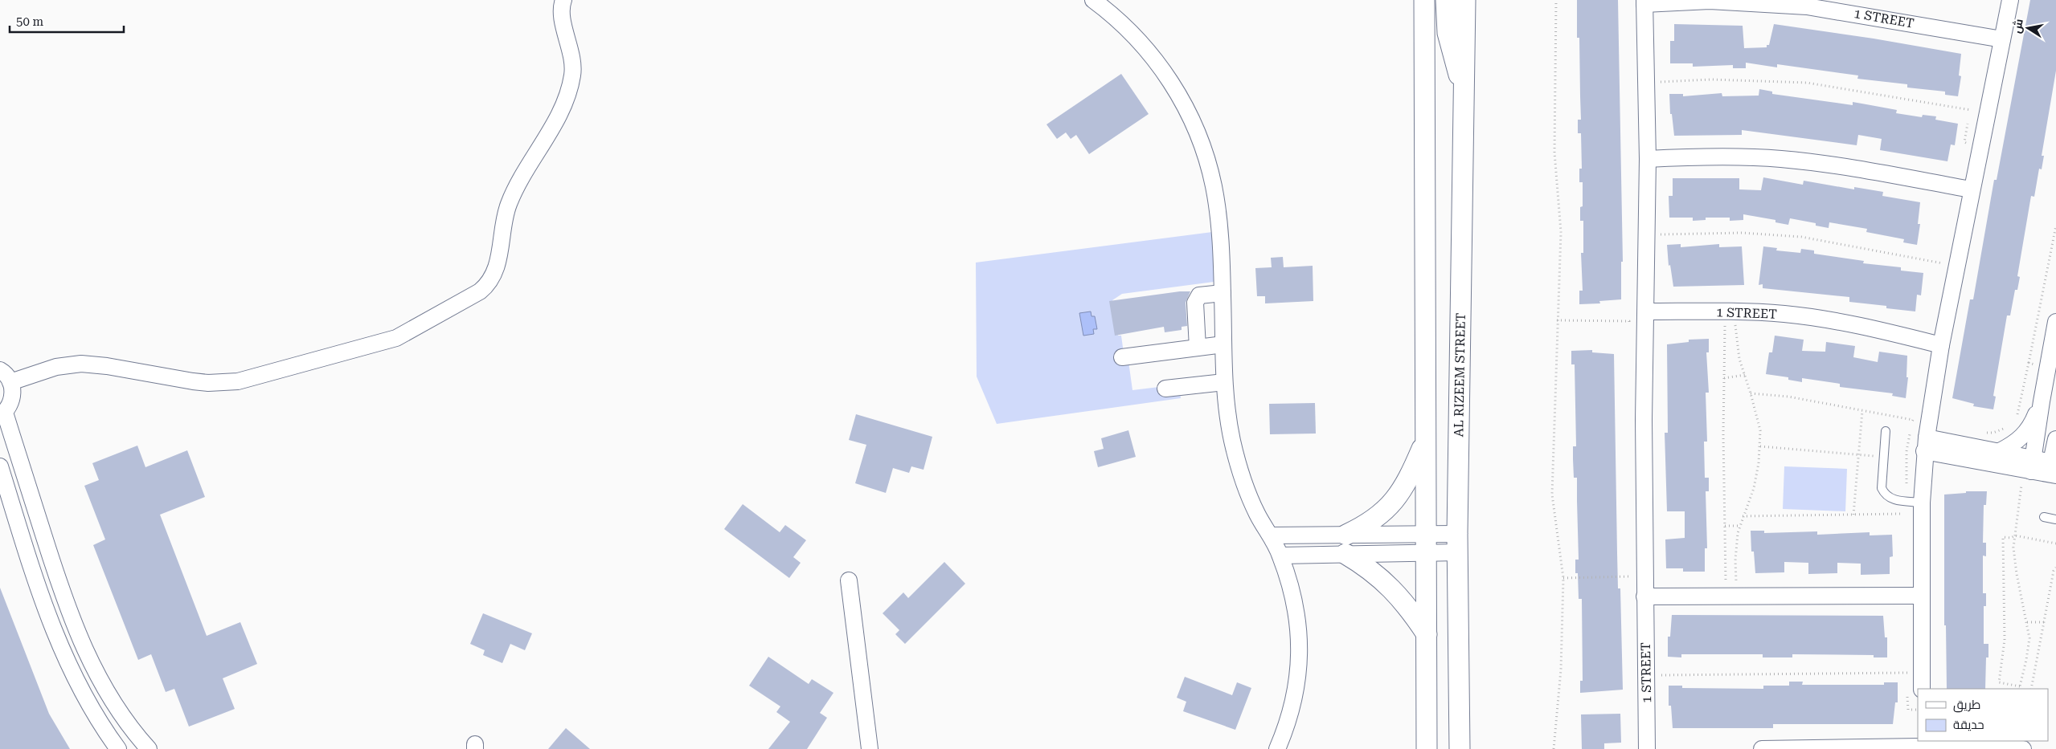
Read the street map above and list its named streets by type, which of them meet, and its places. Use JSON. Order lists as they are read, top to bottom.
{
  "streets": {
    "street": ["1 STREET", "AL RIZEEM STREET"]
  },
  "legend": ["طريق", "حديقة"],
  "scale_bar": "50 m",
  "north": "left"
}
